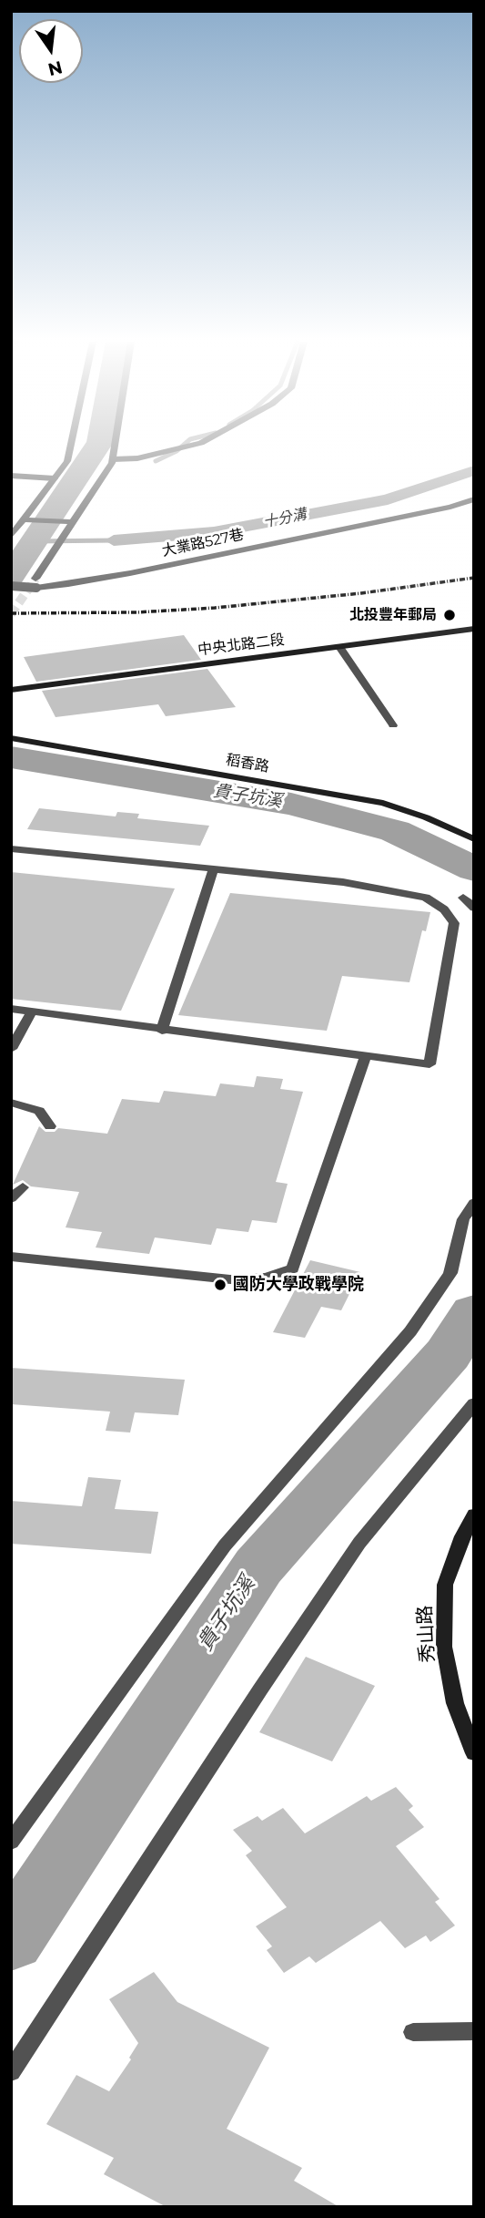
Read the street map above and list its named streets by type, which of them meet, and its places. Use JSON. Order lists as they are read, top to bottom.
{
  "streets": {
    "street": [
      "大業路527巷",
      "中央北路二段",
      "稻香路",
      "秀山路"
    ]
  },
  "water": ["十分溝", "貴子坑溪"],
  "places": ["北投豐年郵局", "國防大學政戰學院"],
  "north": "bottom"
}
